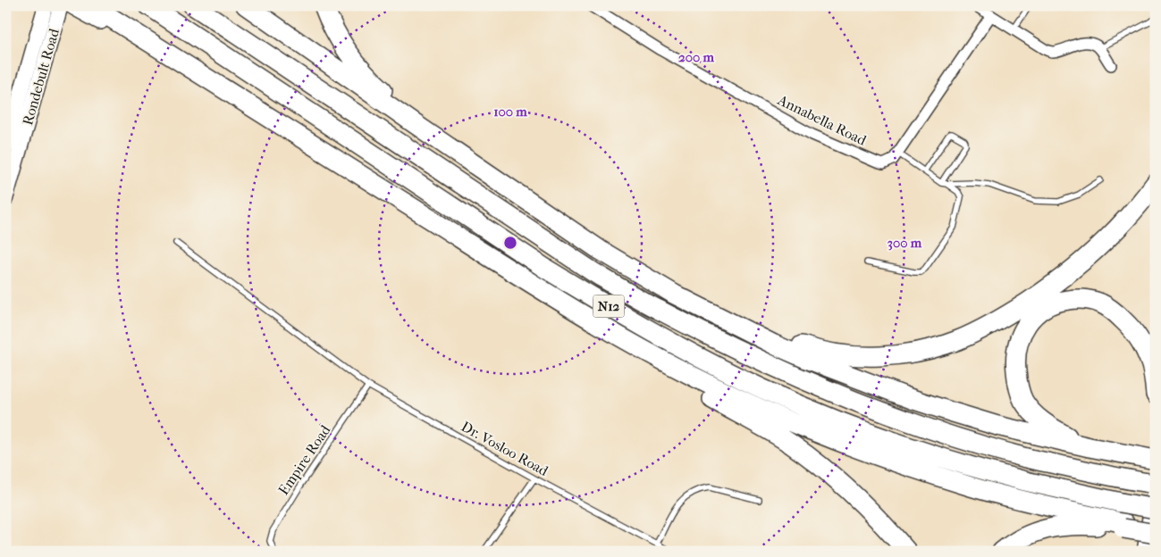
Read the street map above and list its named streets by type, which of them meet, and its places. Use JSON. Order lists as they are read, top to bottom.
{
  "streets": {
    "highway": ["N12"],
    "main road": ["Rondebult Road"],
    "street": ["Annabella Road"],
    "lane": ["Dr. Vosloo Road", "Empire Road"]
  },
  "crossings": [
    ["Dr. Vosloo Road", "Empire Road"]
  ],
  "rings": ["200 m", "100 m", "300 m"]
}
